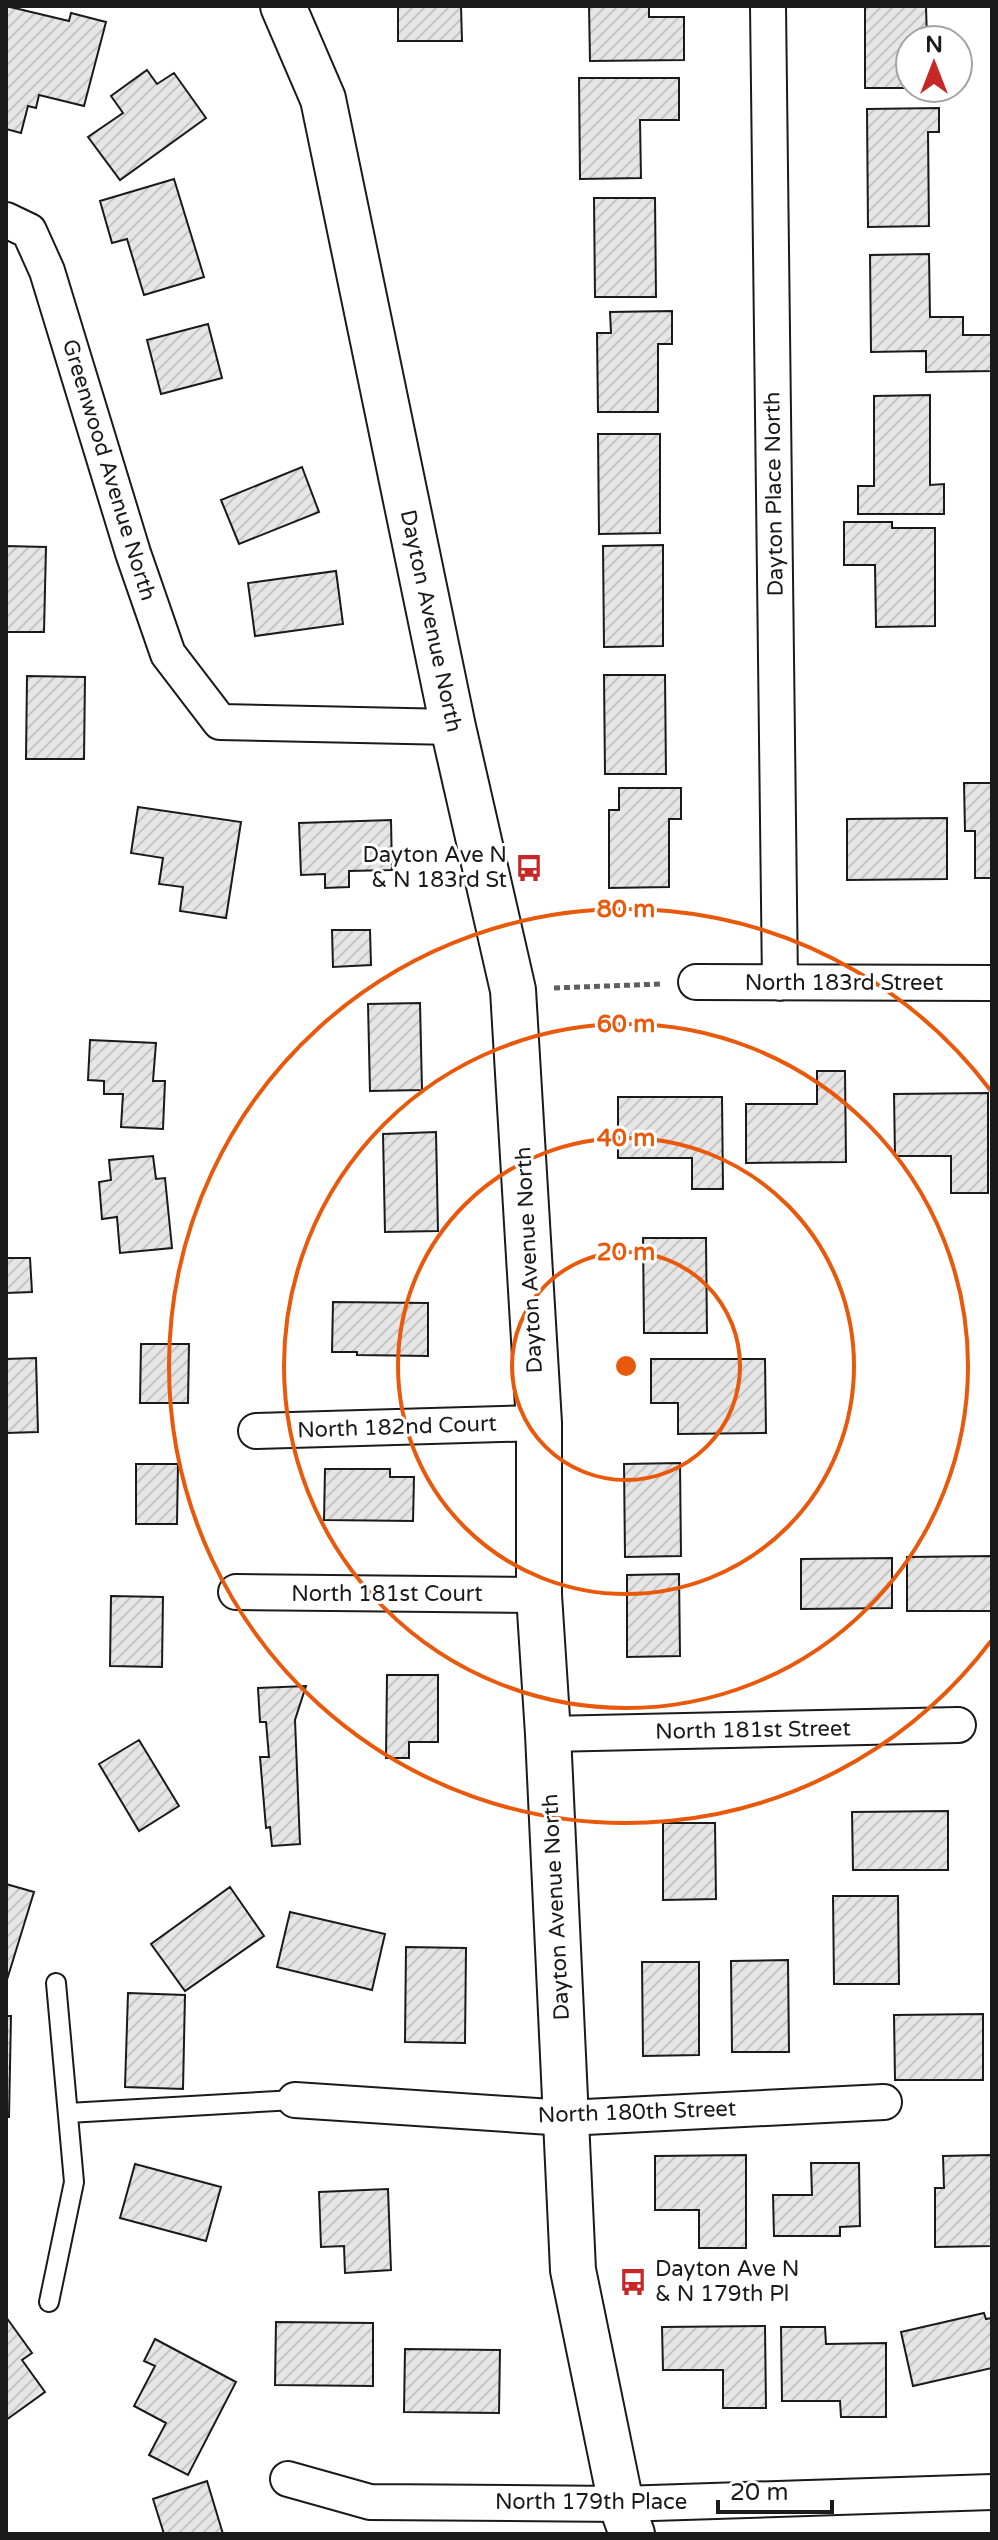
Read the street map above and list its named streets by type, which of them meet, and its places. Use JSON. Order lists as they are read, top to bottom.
{
  "streets": {
    "street": [
      "Greenwood Avenue North",
      "Dayton Place North",
      "Dayton Avenue North",
      "North 183rd Street",
      "North 182nd Court",
      "North 181st Court",
      "North 181st Street",
      "North 180th Street",
      "North 179th Place"
    ]
  },
  "crossings": [
    ["Greenwood Avenue North", "Dayton Avenue North"],
    ["Dayton Place North", "North 183rd Street"],
    ["Dayton Avenue North", "North 182nd Court"],
    ["Dayton Avenue North", "North 181st Court"],
    ["Dayton Avenue North", "North 181st Street"],
    ["Dayton Avenue North", "North 180th Street"],
    ["Dayton Avenue North", "North 179th Place"]
  ],
  "places": {
    "bus stop": ["Dayton Ave N & N 183rd St", "Dayton Ave N & N 179th Pl"]
  },
  "scale_bar": "20 m",
  "north": "top",
  "rings": [
    "80 m",
    "60 m",
    "40 m",
    "20 m"
  ]
}
